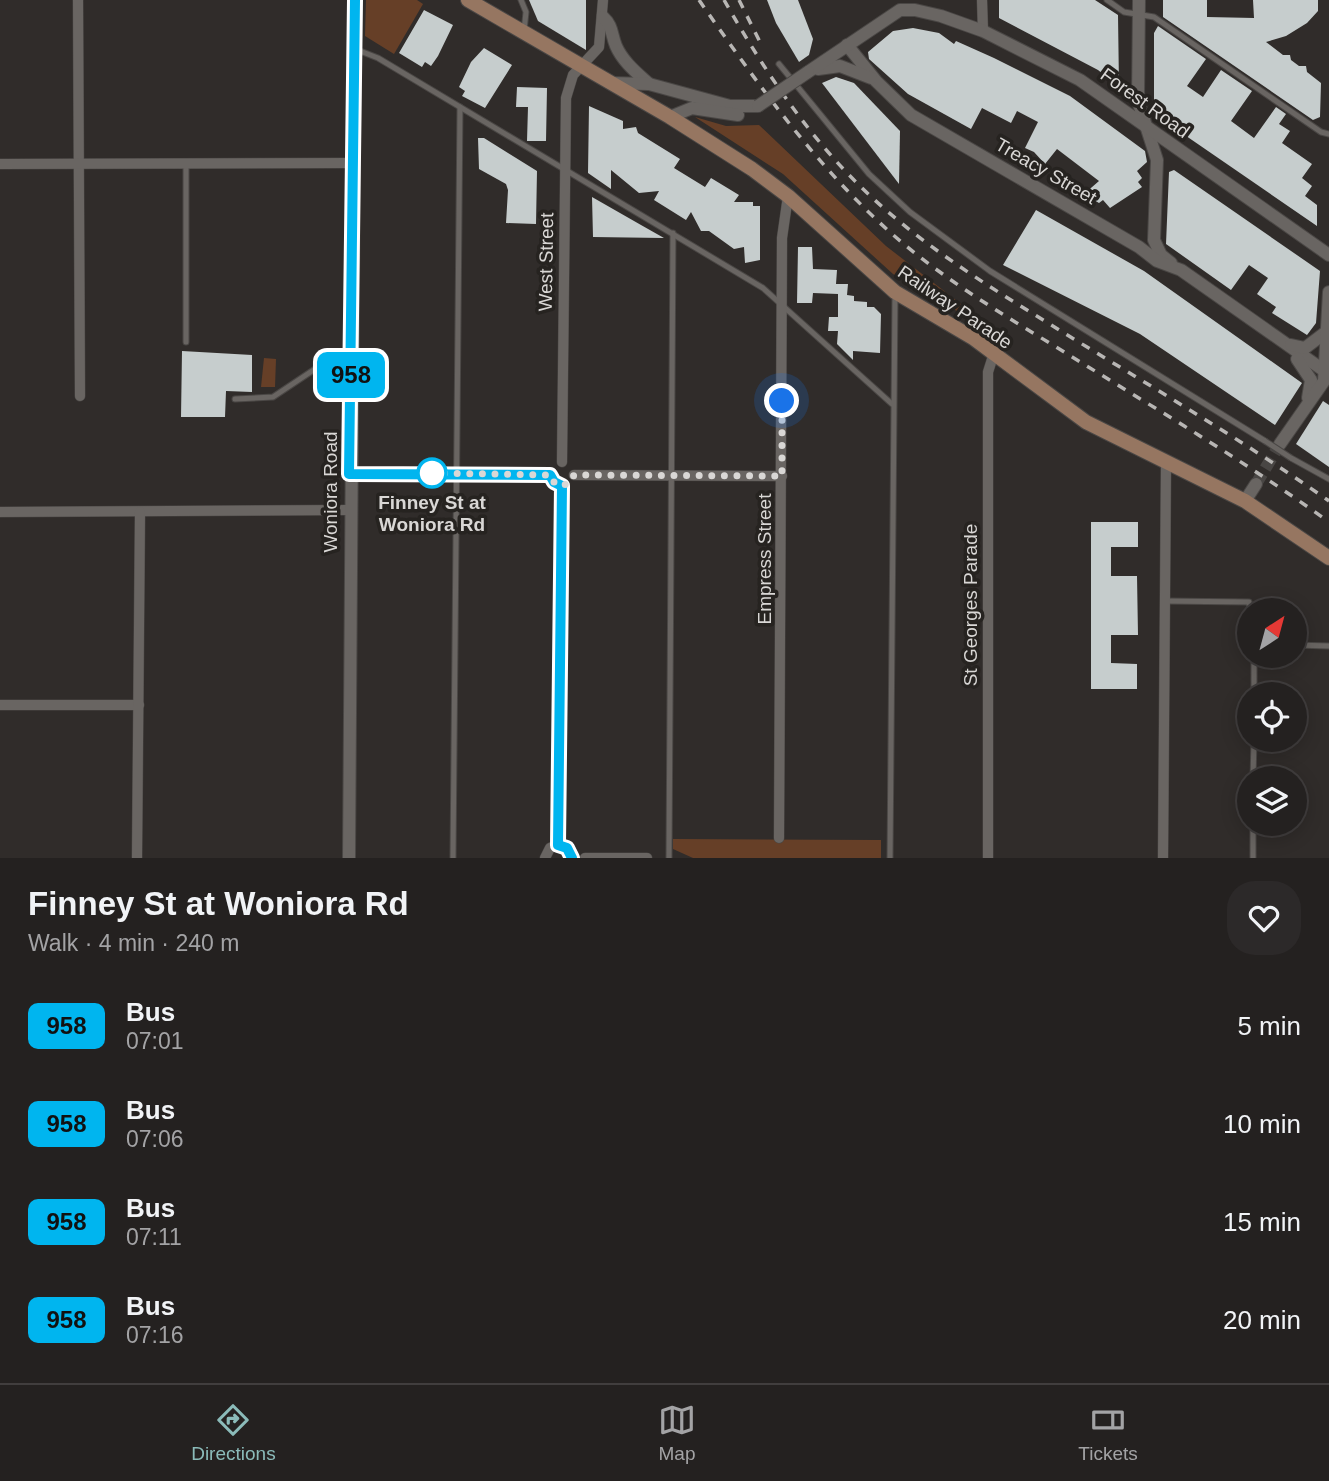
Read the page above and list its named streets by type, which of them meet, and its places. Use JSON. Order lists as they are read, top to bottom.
{
  "streets": {
    "main road": ["Railway Parade"],
    "street": [
      "Forest Road",
      "Treacy Street",
      "West Street",
      "Woniora Road",
      "Empress Street",
      "St Georges Parade"
    ]
  },
  "crossings": [
    ["Forest Road", "Treacy Street"],
    ["West Street", "Railway Parade"],
    ["Railway Parade", "Empress Street"],
    ["Railway Parade", "St Georges Parade"]
  ],
  "places": ["Finney St at Woniora Rd"],
  "lines": ["bus line 958"],
  "north": "top right",
  "page": {
    "on_map": "958",
    "heading": ["Finney St at Woniora Rd", "Walk · 4 min · 240 m"],
    "list": [
      {
        "mark": "958",
        "name": "Bus",
        "note": "07:01",
        "value": "5 min"
      },
      {
        "mark": "958",
        "name": "Bus",
        "note": "07:06",
        "value": "10 min"
      },
      {
        "mark": "958",
        "name": "Bus",
        "note": "07:11",
        "value": "15 min"
      },
      {
        "mark": "958",
        "name": "Bus",
        "note": "07:16",
        "value": "20 min"
      }
    ],
    "tabs": ["Directions", "Map", "Tickets"]
  }
}
